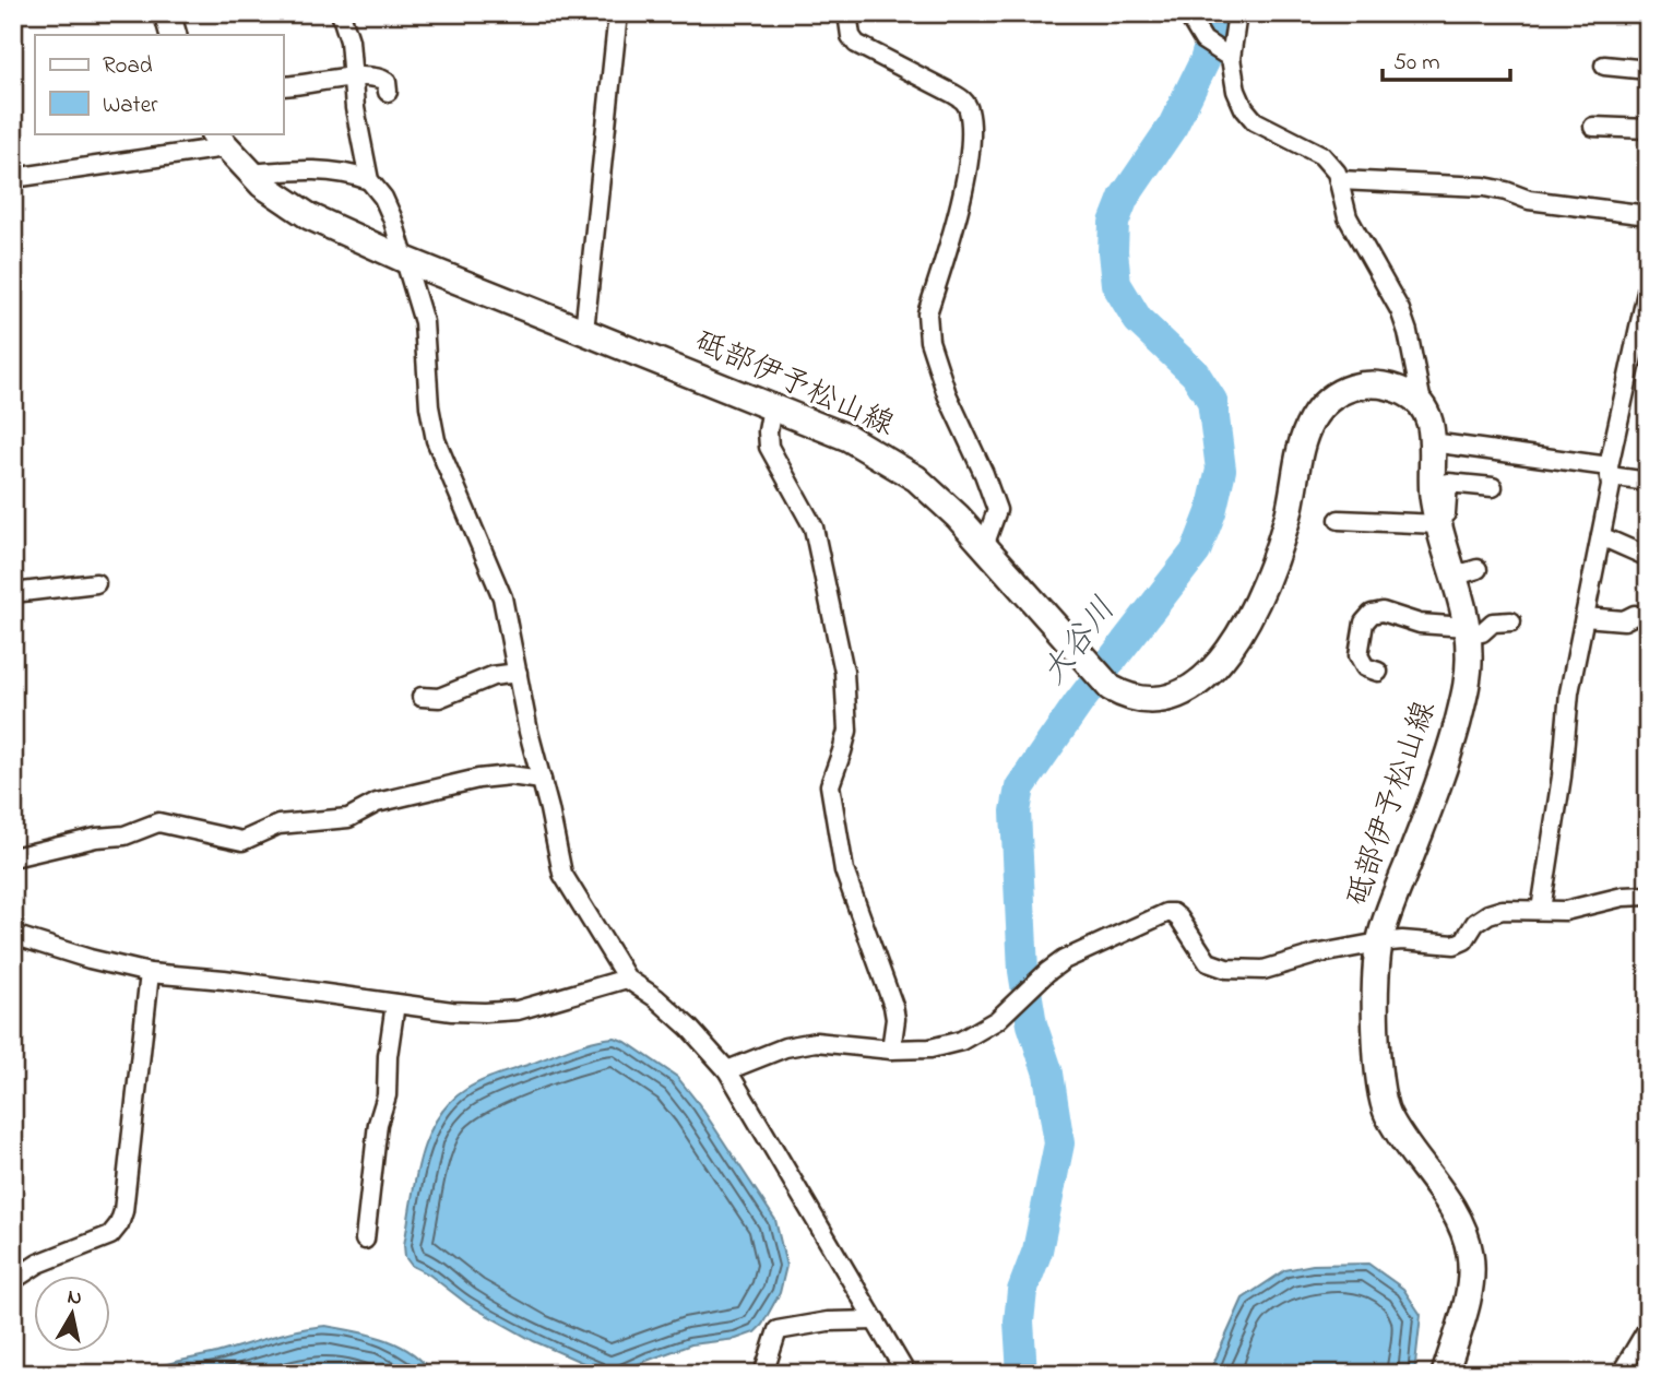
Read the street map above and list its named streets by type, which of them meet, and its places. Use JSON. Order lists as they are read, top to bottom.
{
  "streets": {
    "main road": ["砥部伊予松山線"]
  },
  "water": ["大谷川"],
  "legend": ["Road", "Water"],
  "scale_bar": "50 m",
  "north": "top"
}
